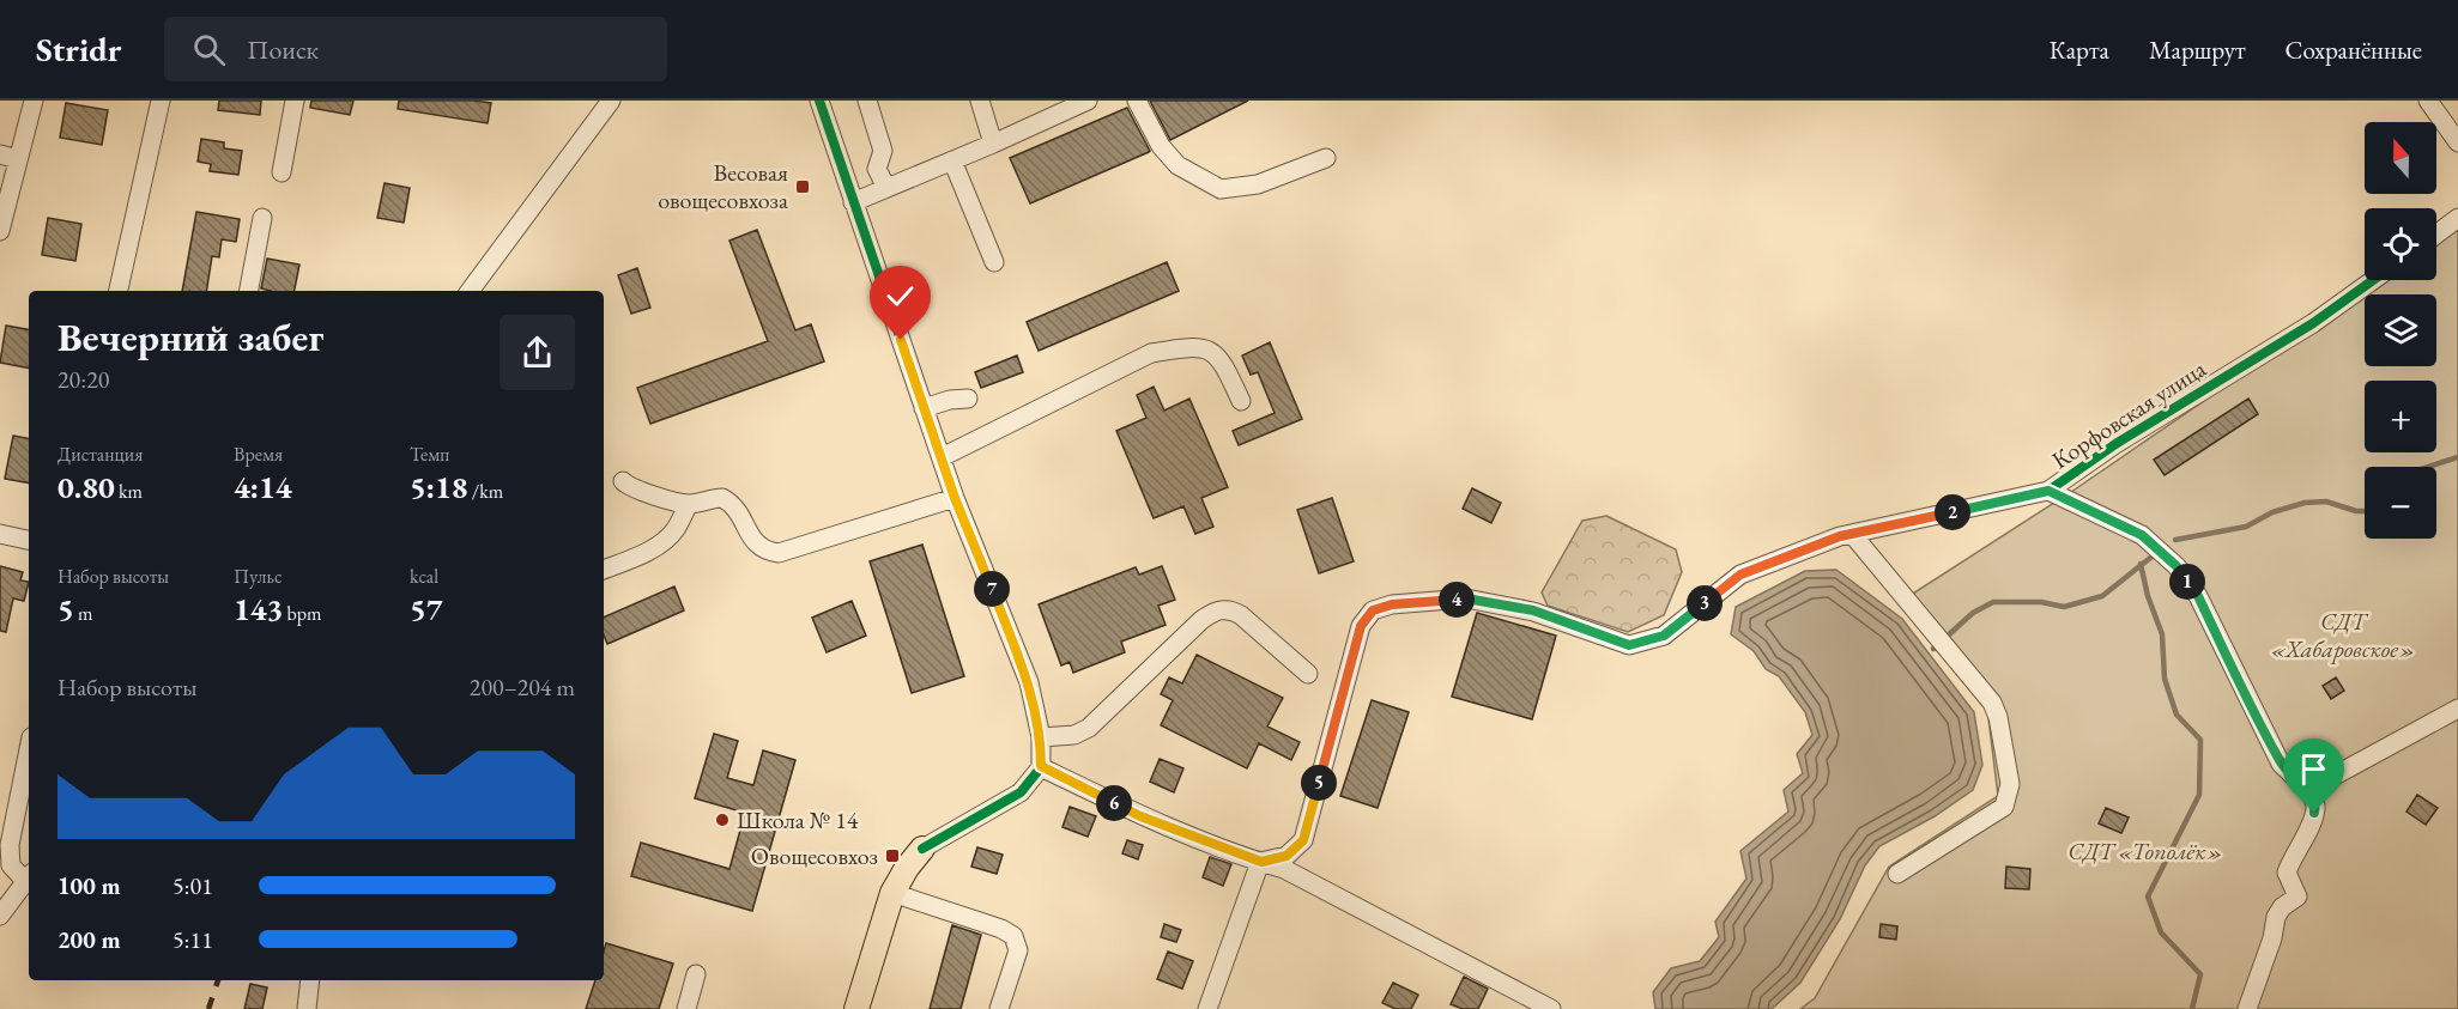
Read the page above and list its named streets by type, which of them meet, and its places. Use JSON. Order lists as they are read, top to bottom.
{
  "streets": {
    "street": ["Корфовская улица"]
  },
  "parks": ["СДТ «Хабаровское»", "СДТ «Тополёк»"],
  "places": {
    "transit": ["Весовая овощесовхоза", "Овощесовхоз"],
    "other": ["Школа № 14"]
  },
  "north": "top",
  "page": {
    "header": "Stridr",
    "search": "Поиск",
    "nav": ["Карта", "Маршрут", "Сохранённые"],
    "map_buttons": ["+", "−"],
    "heading": ["Вечерний забег", "20:20"],
    "stats": [
      ["Дистанция", "0.80 km"],
      ["Время", "4:14"],
      ["Темп", "5:18 /km"],
      ["Набор высоты", "5 m"],
      ["Пульс", "143 bpm"],
      ["kcal", "57"]
    ],
    "pins": [
      "2",
      "1",
      "7",
      "4",
      "3",
      "5",
      "6"
    ],
    "chart": ["Набор высоты", "200–204 m"],
    "list": [
      {
        "name": "100 m",
        "note": "5:01"
      },
      {
        "name": "200 m",
        "note": "5:11"
      }
    ]
  }
}
